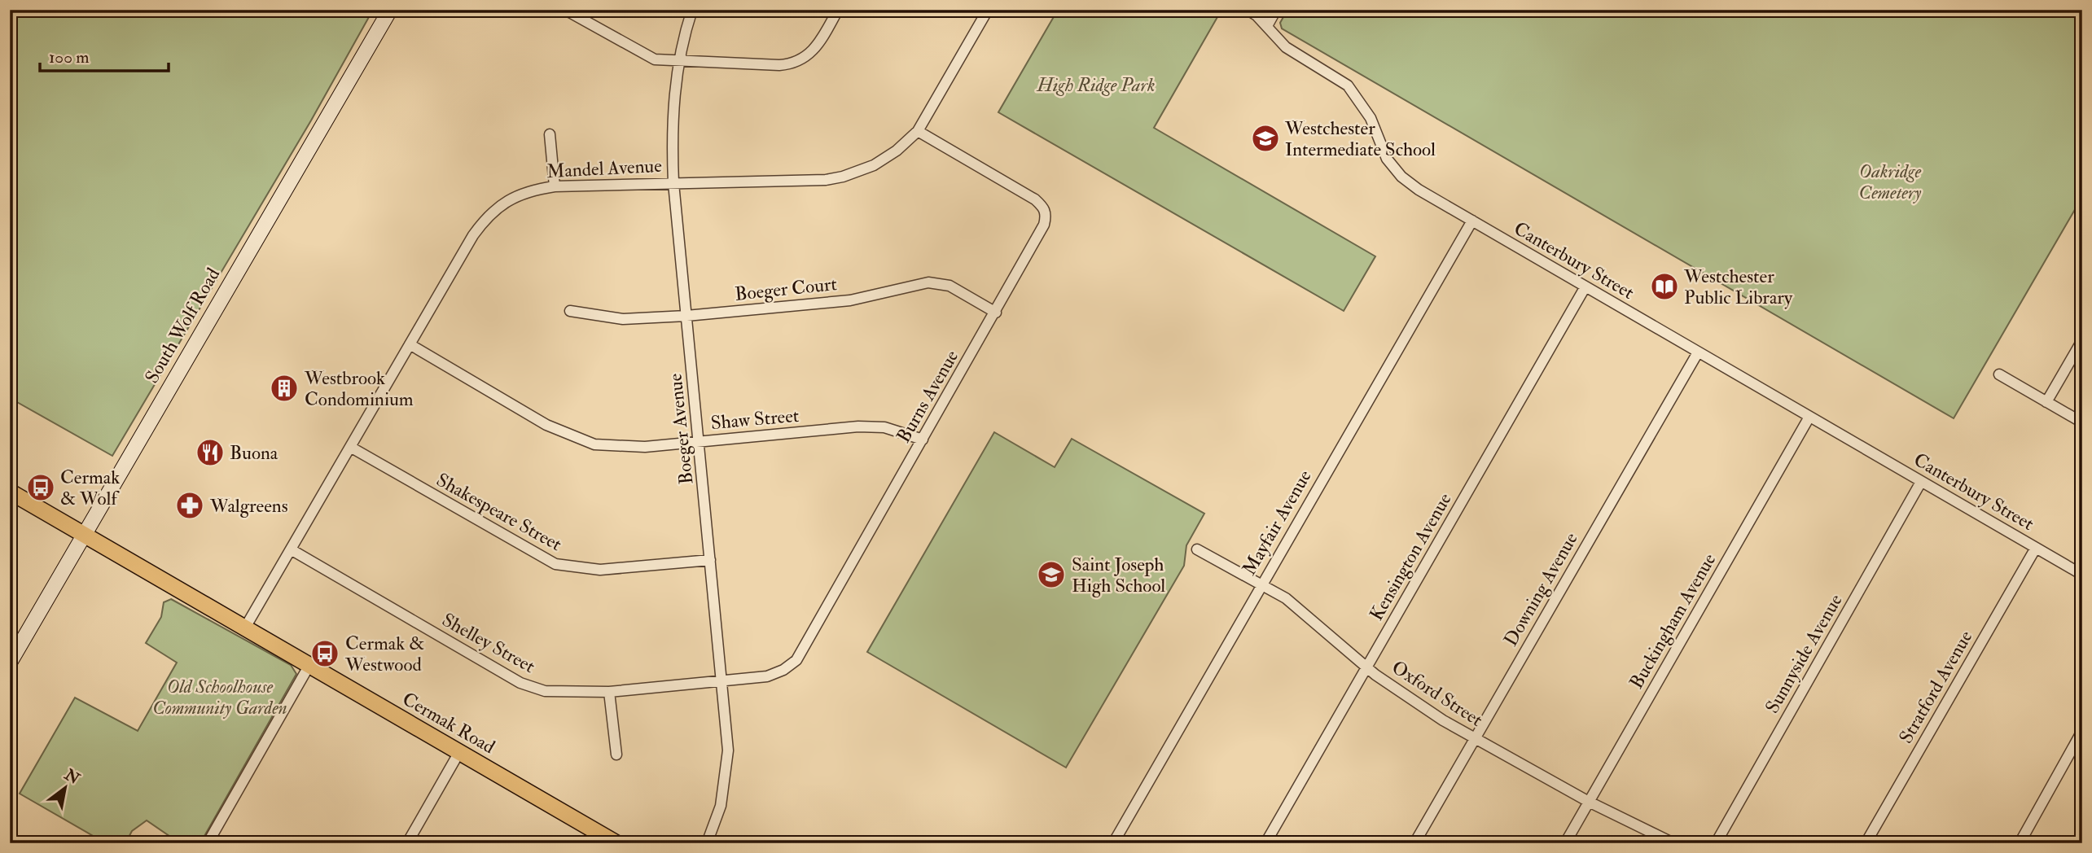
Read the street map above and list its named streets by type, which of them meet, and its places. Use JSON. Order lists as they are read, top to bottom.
{
  "streets": {
    "main road": ["South Wolf Road", "Cermak Road"],
    "street": [
      "Mandel Avenue",
      "Canterbury Street",
      "Boeger Court",
      "Burns Avenue",
      "Shaw Street",
      "Boeger Avenue",
      "Shakespeare Street",
      "Mayfair Avenue",
      "Kensington Avenue",
      "Downing Avenue",
      "Buckingham Avenue",
      "Shelley Street",
      "Sunnyside Avenue",
      "Stratford Avenue",
      "Oxford Street"
    ]
  },
  "crossings": [
    ["Mandel Avenue", "Burns Avenue"],
    ["Mandel Avenue", "Shaw Street"],
    ["Mandel Avenue", "Boeger Avenue"],
    ["Mandel Avenue", "Shakespeare Street"],
    ["Mandel Avenue", "Shelley Street"],
    ["Mandel Avenue", "Cermak Road"],
    ["Canterbury Street", "Mayfair Avenue"],
    ["Canterbury Street", "Kensington Avenue"],
    ["Canterbury Street", "Downing Avenue"],
    ["Canterbury Street", "Buckingham Avenue"],
    ["Canterbury Street", "Sunnyside Avenue"],
    ["Canterbury Street", "Stratford Avenue"],
    ["Boeger Court", "Burns Avenue"],
    ["Boeger Court", "Boeger Avenue"],
    ["South Wolf Road", "Cermak Road"],
    ["Burns Avenue", "Shaw Street"],
    ["Burns Avenue", "Boeger Avenue"],
    ["Burns Avenue", "Shelley Street"],
    ["Shaw Street", "Boeger Avenue"],
    ["Boeger Avenue", "Shakespeare Street"],
    ["Boeger Avenue", "Shelley Street"],
    ["Mayfair Avenue", "Oxford Street"],
    ["Kensington Avenue", "Oxford Street"],
    ["Downing Avenue", "Oxford Street"],
    ["Buckingham Avenue", "Oxford Street"]
  ],
  "parks": ["High Ridge Park", "Oakridge Cemetery", "Old Schoolhouse Community Garden"],
  "places": {
    "school or university": ["Westchester Intermediate School", "Saint Joseph High School"],
    "library": ["Westchester Public Library"],
    "building": ["Westbrook Condominium"],
    "restaurant": ["Buona"],
    "bus stop": ["Cermak & Wolf", "Cermak & Westwood"],
    "pharmacy": ["Walgreens"]
  },
  "scale_bar": "100 m",
  "north": "top right"
}
